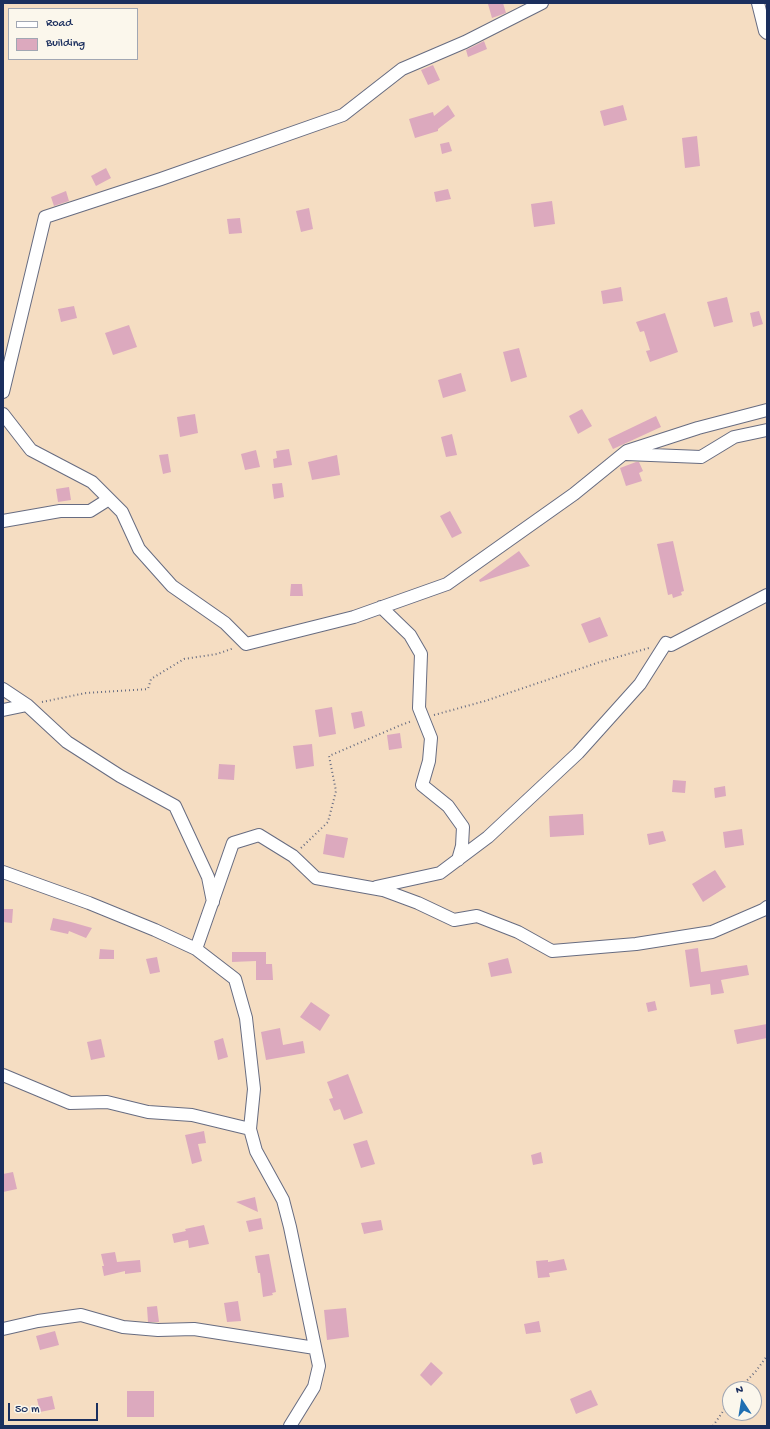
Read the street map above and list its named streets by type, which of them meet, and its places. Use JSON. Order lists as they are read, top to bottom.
{
  "legend": ["Road", "Building"],
  "scale_bar": "50 m",
  "north": "top"
}
